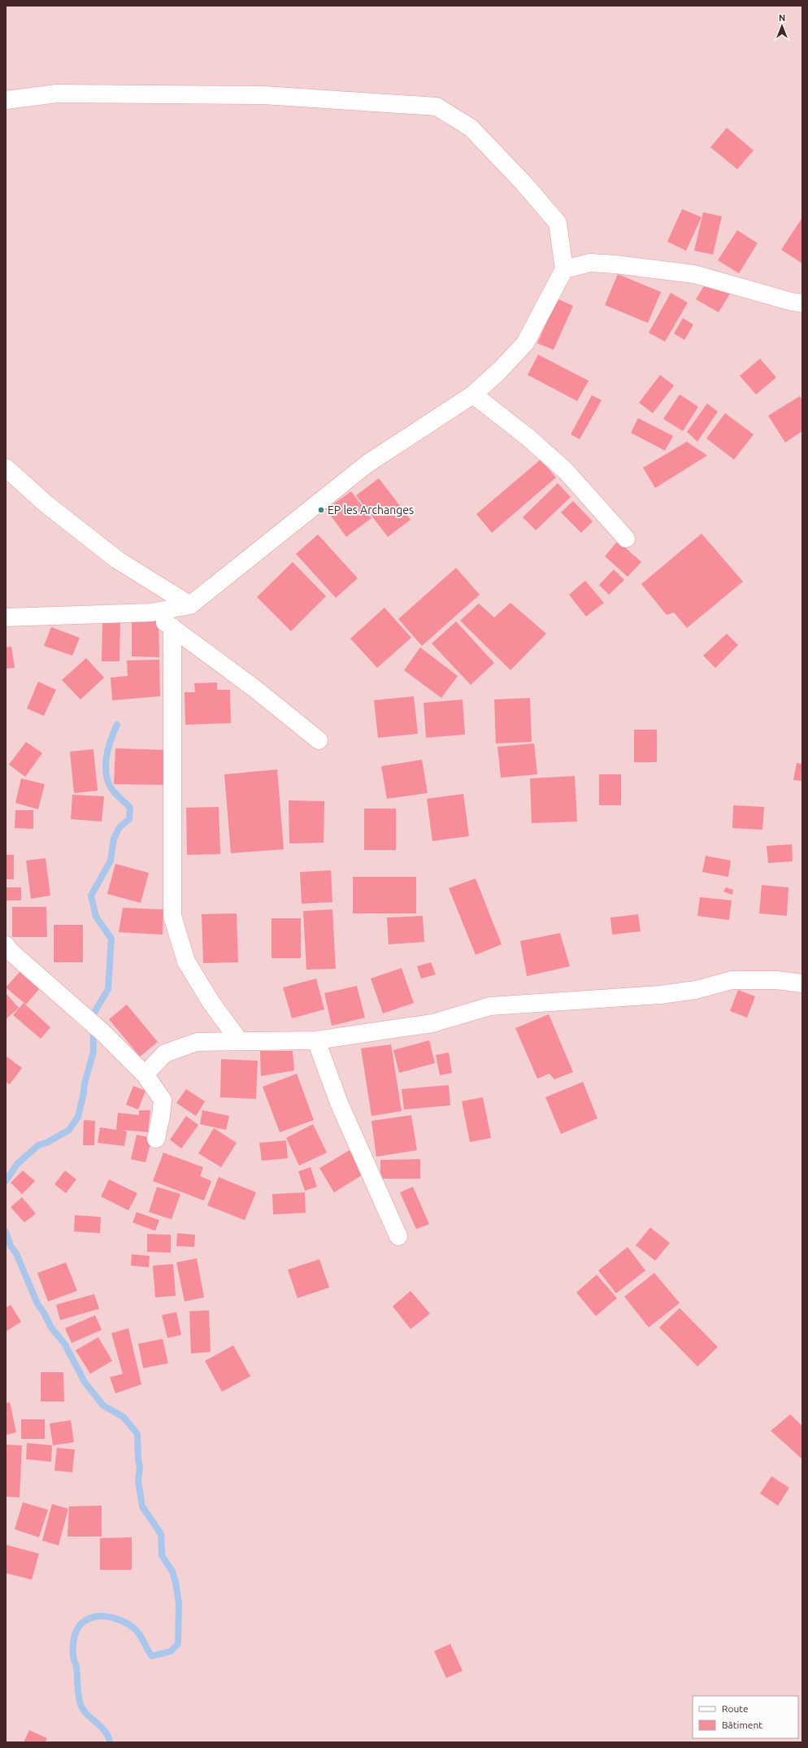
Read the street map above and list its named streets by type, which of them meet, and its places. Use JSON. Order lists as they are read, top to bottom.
{
  "places": ["EP les Archanges"],
  "legend": ["Route", "Bâtiment"],
  "north": "top"
}
